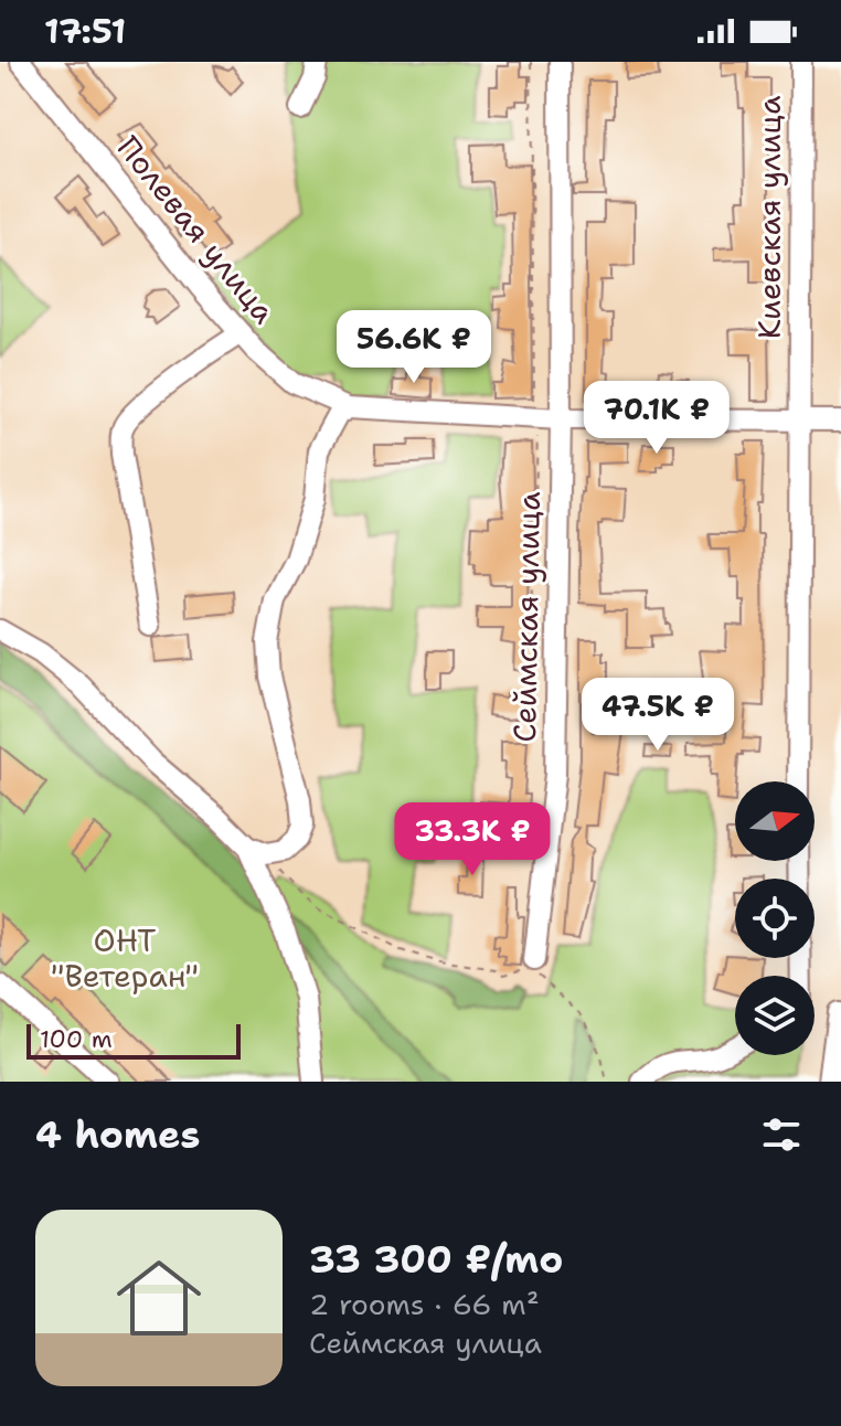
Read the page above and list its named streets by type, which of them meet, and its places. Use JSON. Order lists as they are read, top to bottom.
{
  "streets": {
    "street": ["Киевская улица", "Полевая улица", "Сеймская улица"]
  },
  "crossings": [
    ["Киевская улица", "Полевая улица"],
    ["Полевая улица", "Сеймская улица"]
  ],
  "parks": ["ОНТ \"Ветеран\""],
  "scale_bar": "100 m",
  "north": "right",
  "page": {
    "status": "17:51",
    "price": [
      "56.6K ₽",
      "70.1K ₽",
      "47.5K ₽",
      "33.3K ₽"
    ],
    "scale": "100 m",
    "heading": "4 homes",
    "list": [
      {
        "name": "33 300 ₽/mo",
        "note": "2 rooms · 66 m² · Сеймская улица"
      }
    ]
  }
}
